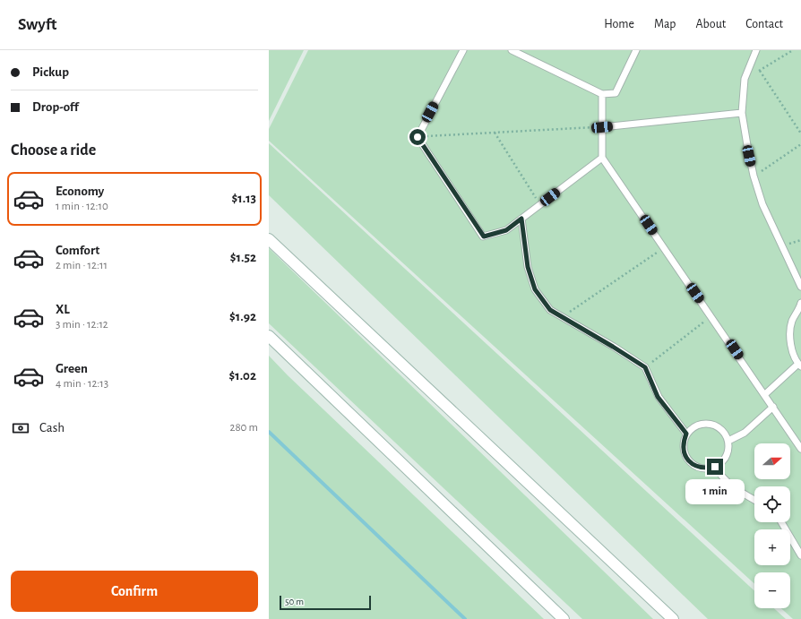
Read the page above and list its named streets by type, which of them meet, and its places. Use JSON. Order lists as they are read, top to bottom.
{
  "scale_bar": "50 m",
  "north": "right",
  "page": {
    "header": "Swyft",
    "nav": [
      "Home",
      "Map",
      "About",
      "Contact"
    ],
    "banner": ["Pickup", "Drop-off"],
    "heading": "Choose a ride",
    "list": [
      {
        "name": "Economy",
        "note": "1 min · 12:10",
        "value": "$1.13"
      },
      {
        "name": "Comfort",
        "note": "2 min · 12:11",
        "value": "$1.52"
      },
      {
        "name": "XL",
        "note": "3 min · 12:12",
        "value": "$1.92"
      },
      {
        "name": "Green",
        "note": "4 min · 12:13",
        "value": "$1.02"
      }
    ],
    "pay": ["Cash", "280 m"],
    "map_buttons": ["+", "−"],
    "bubble": "1 min",
    "buttons": "Confirm",
    "scale": "50 m"
  }
}
